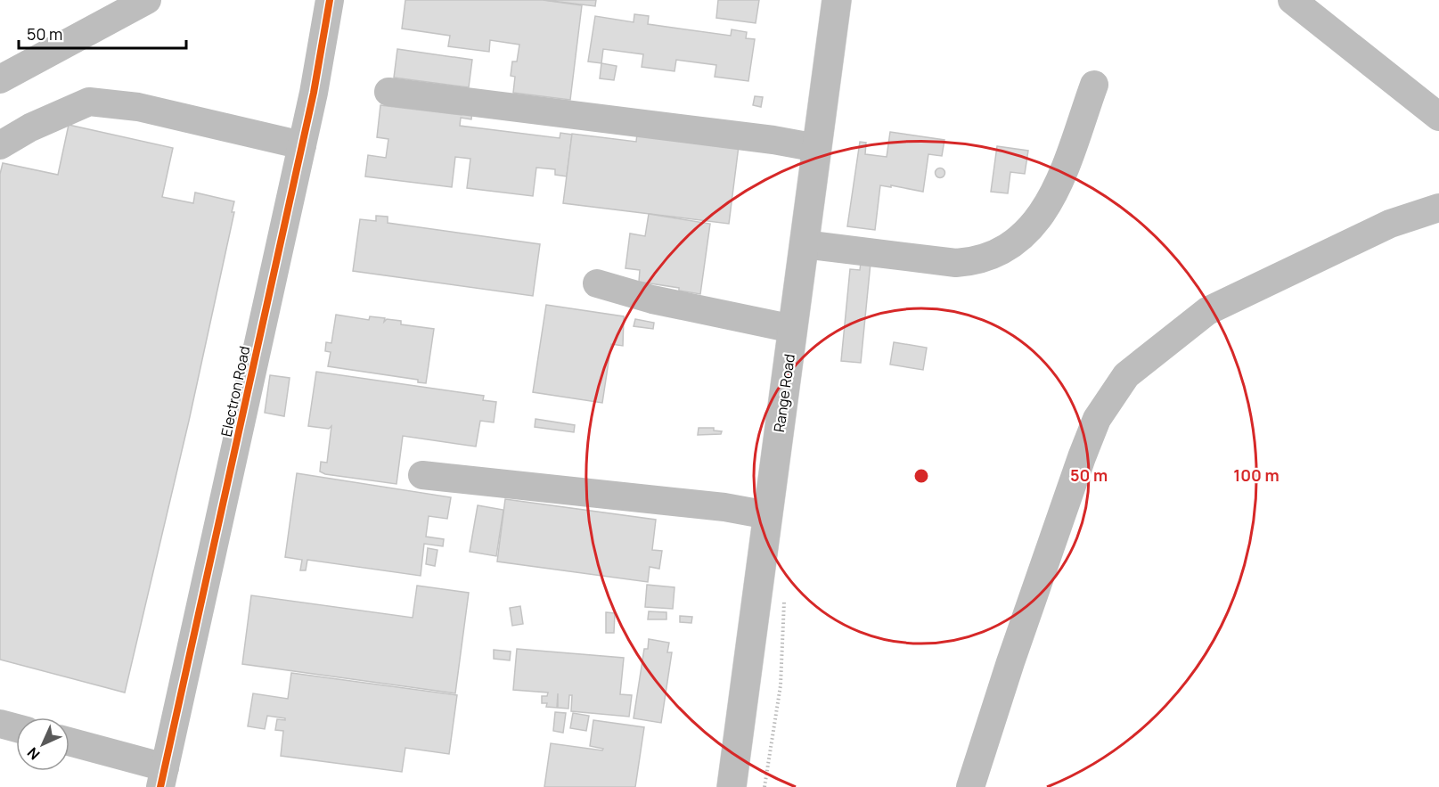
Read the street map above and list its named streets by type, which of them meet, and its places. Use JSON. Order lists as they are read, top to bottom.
{
  "streets": {
    "main road": ["Range Road"],
    "street": ["Electron Road"]
  },
  "scale_bar": "50 m",
  "north": "bottom left",
  "rings": ["50 m", "100 m"]
}
